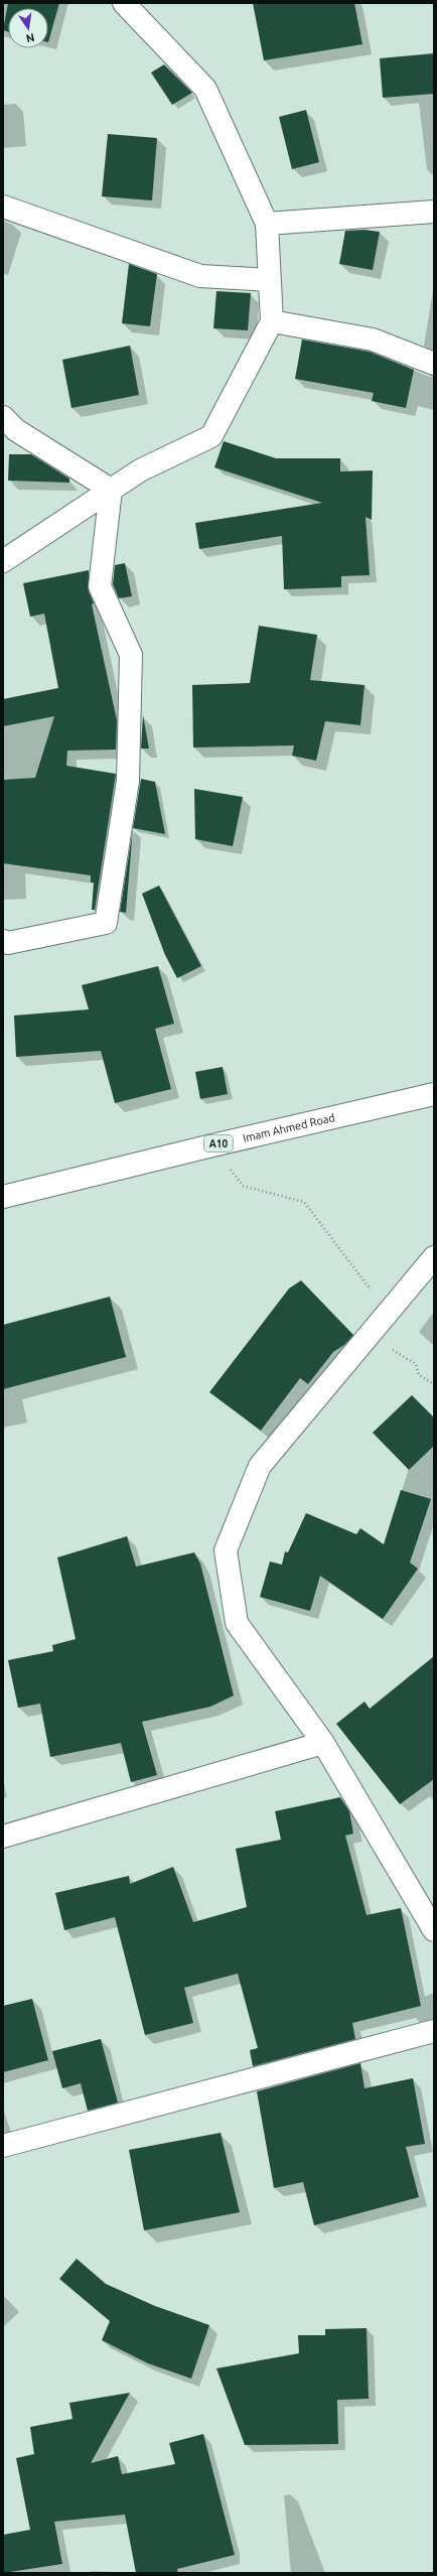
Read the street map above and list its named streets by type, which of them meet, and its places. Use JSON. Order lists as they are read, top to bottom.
{
  "streets": {
    "main road": ["Imam Ahmed Road", "A10"]
  },
  "north": "bottom"
}
